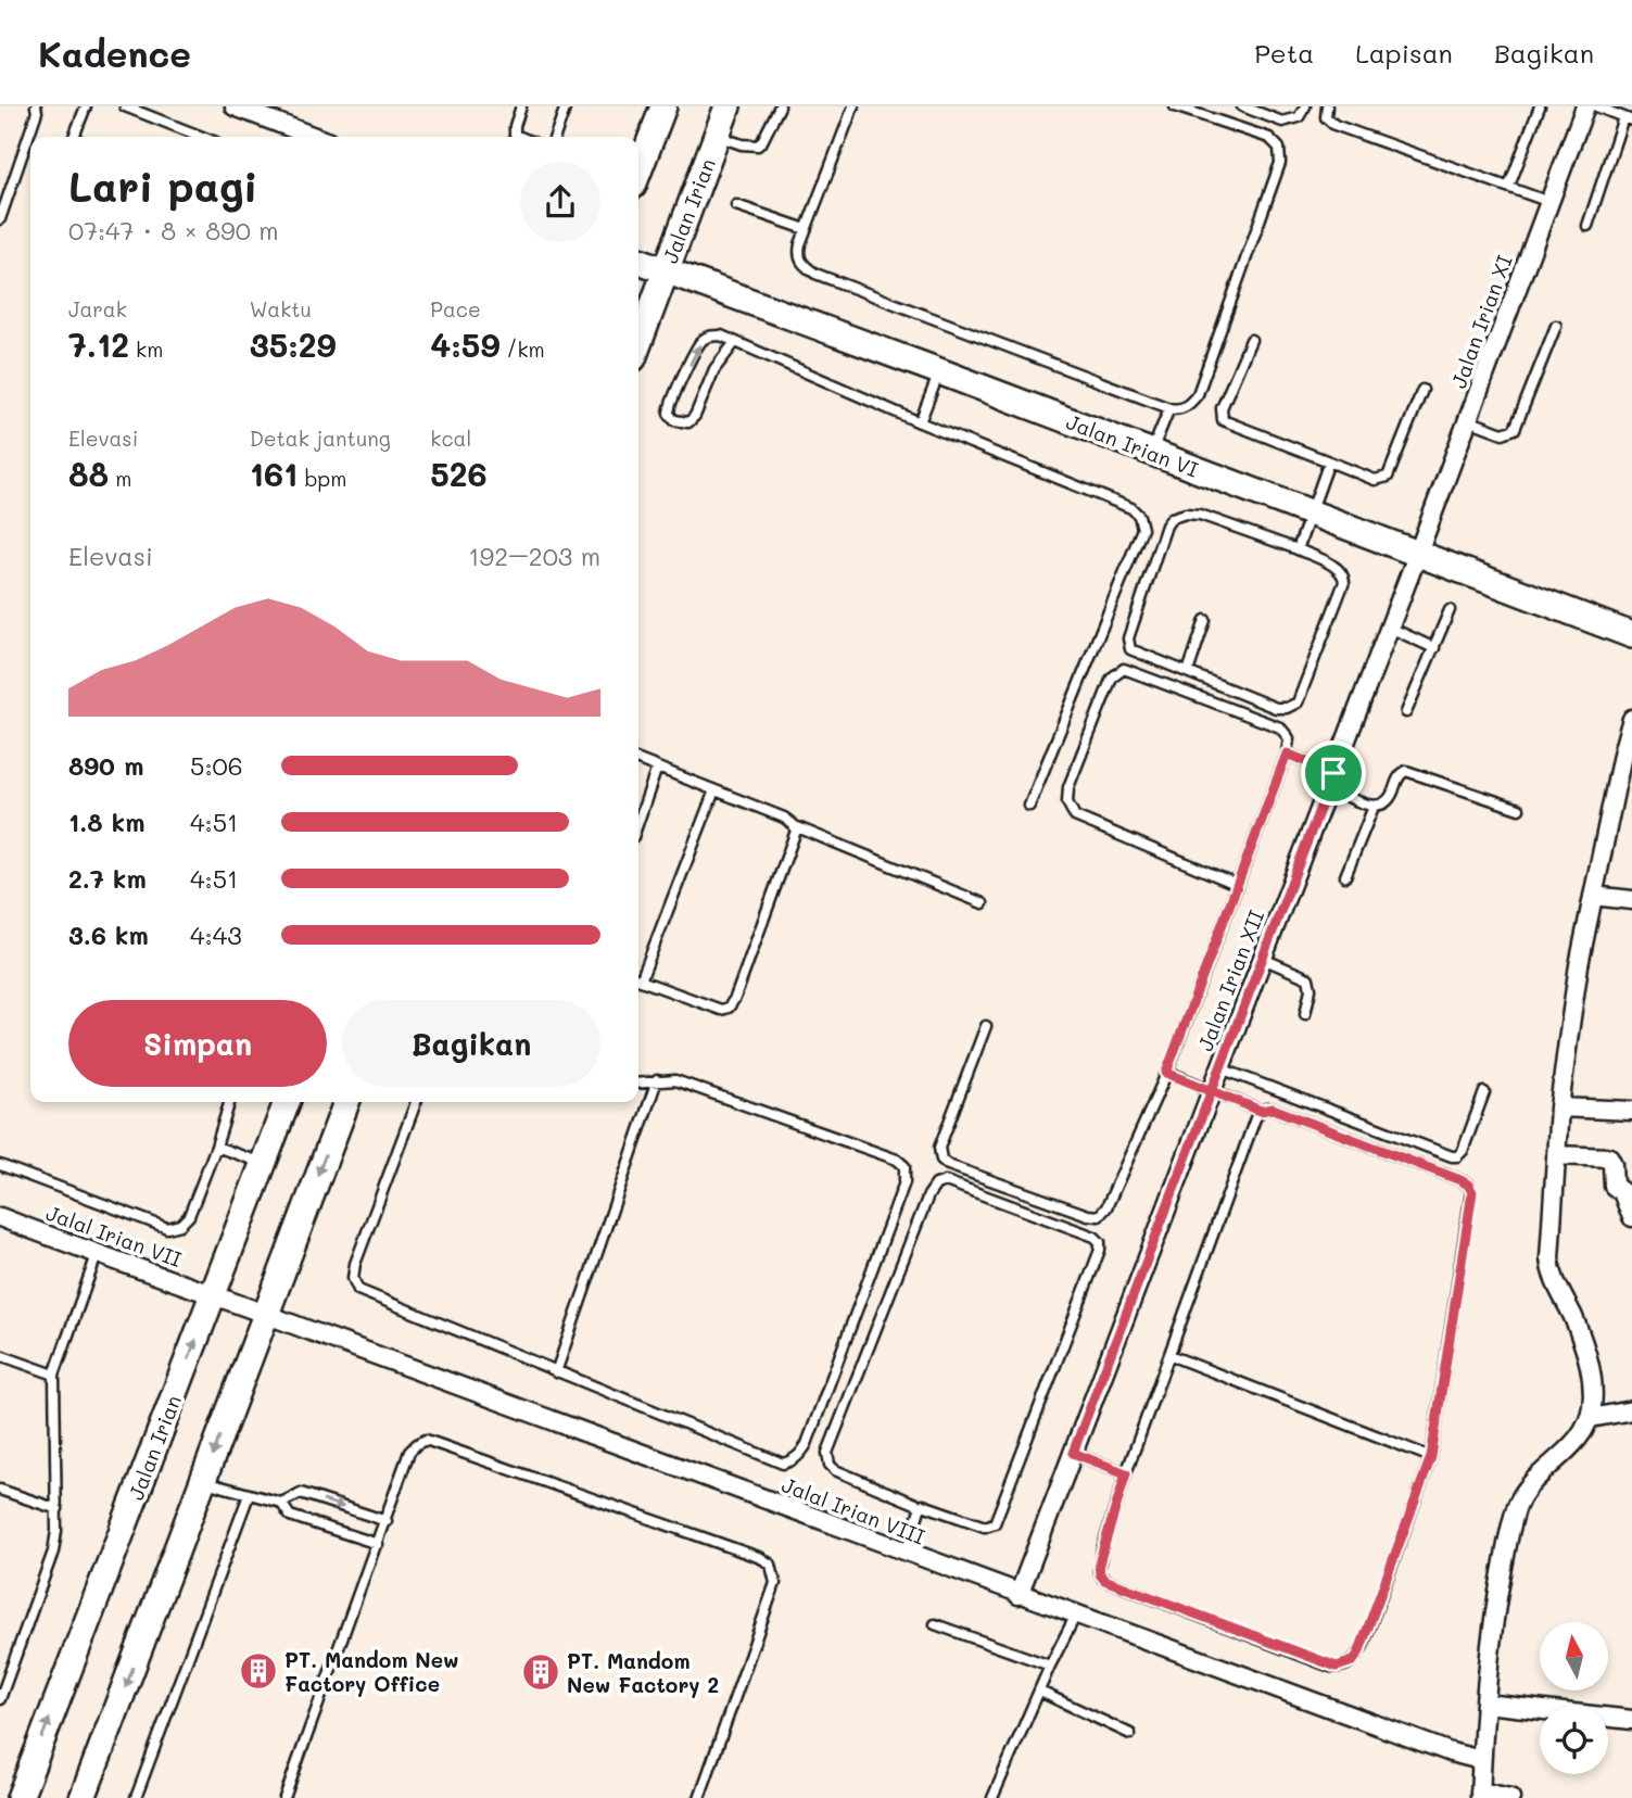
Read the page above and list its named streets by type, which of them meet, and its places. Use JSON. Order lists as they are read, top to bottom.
{
  "streets": {
    "street": [
      "Jalan Irian",
      "Jalan Irian XI",
      "Jalan Irian VI",
      "Jalan Irian XII",
      "Jalal Irian VII",
      "Jalal Irian VIII"
    ]
  },
  "crossings": [
    ["Jalan Irian", "Jalan Irian VI"],
    ["Jalan Irian", "Jalal Irian VII"],
    ["Jalan Irian", "Jalal Irian VIII"],
    ["Jalan Irian XI", "Jalan Irian VI"],
    ["Jalan Irian XI", "Jalan Irian XII"],
    ["Jalan Irian VI", "Jalan Irian XII"],
    ["Jalan Irian XII", "Jalal Irian VIII"],
    ["Jalal Irian VII", "Jalal Irian VIII"]
  ],
  "places": {
    "building": ["PT. Mandom New Factory Office", "PT. Mandom New Factory 2"]
  },
  "north": "top",
  "page": {
    "header": "Kadence",
    "nav": ["Peta", "Lapisan", "Bagikan"],
    "heading": ["Lari pagi", "07:47 · 8 × 890 m"],
    "stats": [
      ["Jarak", "7.12 km"],
      ["Waktu", "35:29"],
      ["Pace", "4:59 /km"],
      ["Elevasi", "88 m"],
      ["Detak jantung", "161 bpm"],
      ["kcal", "526"]
    ],
    "chart": ["Elevasi", "192–203 m"],
    "list": [
      {
        "name": "890 m",
        "note": "5:06"
      },
      {
        "name": "1.8 km",
        "note": "4:51"
      },
      {
        "name": "2.7 km",
        "note": "4:51"
      },
      {
        "name": "3.6 km",
        "note": "4:43"
      }
    ],
    "buttons": ["Simpan", "Bagikan"]
  }
}
